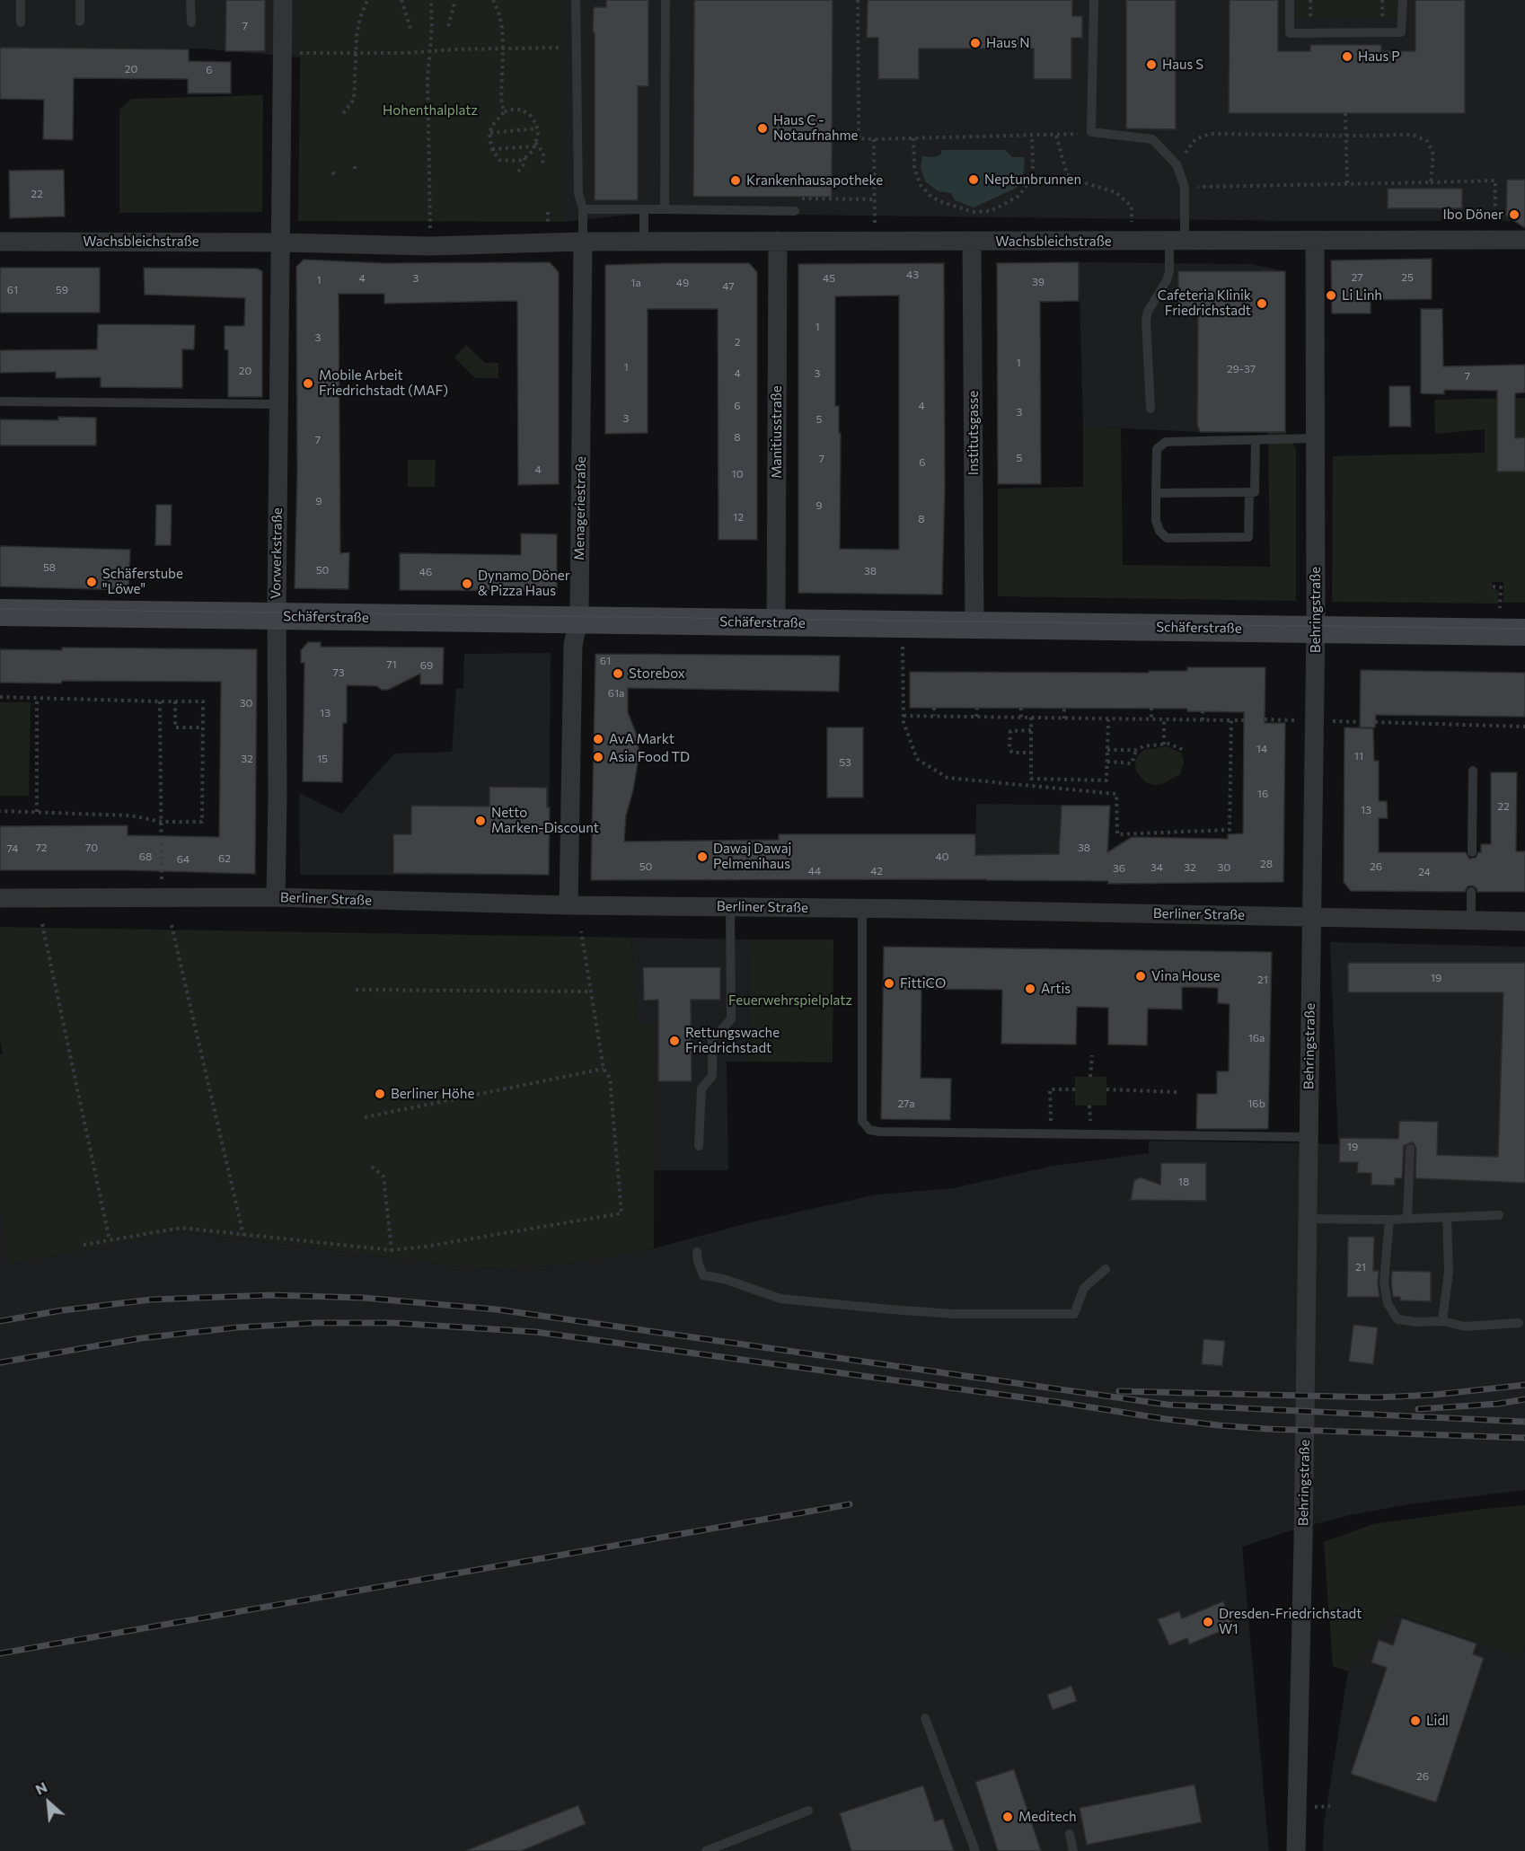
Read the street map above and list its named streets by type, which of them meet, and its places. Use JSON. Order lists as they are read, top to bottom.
{
  "streets": {
    "street": [
      "Wachsbleichstraße",
      "Manitiusstraße",
      "Institutsgasse",
      "Menageriestraße",
      "Vorwerkstraße",
      "Behringstraße",
      "Schäferstraße",
      "Berliner Straße"
    ]
  },
  "crossings": [
    ["Wachsbleichstraße", "Manitiusstraße"],
    ["Wachsbleichstraße", "Institutsgasse"],
    ["Wachsbleichstraße", "Menageriestraße"],
    ["Wachsbleichstraße", "Vorwerkstraße"],
    ["Wachsbleichstraße", "Behringstraße"],
    ["Manitiusstraße", "Schäferstraße"],
    ["Institutsgasse", "Schäferstraße"],
    ["Menageriestraße", "Schäferstraße"],
    ["Menageriestraße", "Berliner Straße"],
    ["Vorwerkstraße", "Schäferstraße"],
    ["Vorwerkstraße", "Berliner Straße"],
    ["Behringstraße", "Schäferstraße"],
    ["Behringstraße", "Berliner Straße"]
  ],
  "parks": ["Hohenthalplatz", "Feuerwehrspielplatz"],
  "places": [
    "Haus N",
    "Haus P",
    "Haus S",
    "Haus C - Notaufnahme",
    "Neptunbrunnen",
    "Krankenhausapotheke",
    "Ibo Döner",
    "Li Linh",
    "Cafeteria Klinik Friedrichstadt",
    "Mobile Arbeit Friedrichstadt (MAF)",
    "Schäferstube \"Löwe\"",
    "Dynamo Döner & Pizza Haus",
    "Storebox",
    "AvA Markt",
    "Asia Food TD",
    "Netto Marken-Discount",
    "Dawaj Dawaj Pelmenihaus",
    "Vina House",
    "FittiCO",
    "Artis",
    "Rettungswache Friedrichstadt",
    "Berliner Höhe",
    "Dresden-Friedrichstadt W1",
    "Lidl",
    "Meditech"
  ],
  "house_numbers": [
    "7",
    "20",
    "6",
    "22",
    "43",
    "27",
    "25",
    "4",
    "3",
    "45",
    "1",
    "39",
    "1a",
    "49",
    "47",
    "61",
    "59",
    "1",
    "3",
    "2",
    "1",
    "1",
    "29-37",
    "20",
    "4",
    "3",
    "7",
    "6",
    "4",
    "3",
    "3",
    "5",
    "8",
    "7",
    "5",
    "7",
    "6",
    "4",
    "10",
    "9",
    "9",
    "12",
    "8",
    "58",
    "50",
    "38",
    "46",
    "61",
    "71",
    "69",
    "73",
    "61a",
    "30",
    "13",
    "14",
    "11",
    "32",
    "15",
    "53",
    "16",
    "22",
    "13",
    "72",
    "70",
    "38",
    "74",
    "68",
    "40",
    "62",
    "64",
    "28",
    "50",
    "26",
    "34",
    "32",
    "30",
    "36",
    "44",
    "42",
    "24",
    "19",
    "21",
    "16a",
    "27a",
    "16b",
    "19",
    "18",
    "21",
    "26"
  ],
  "north": "top left"
}
